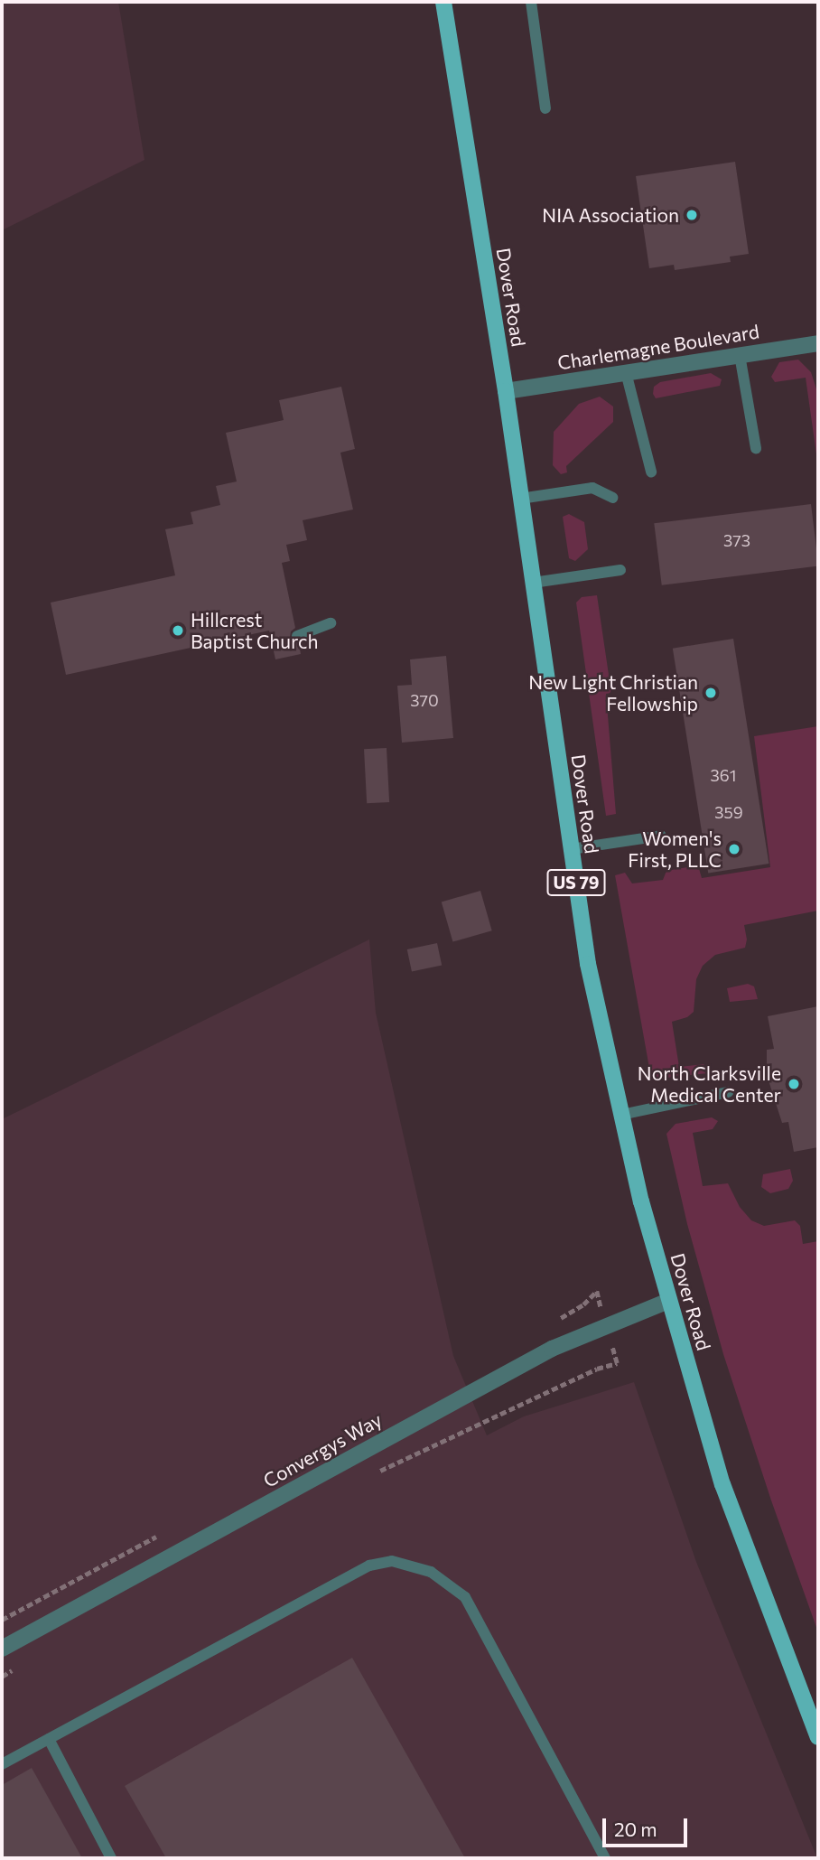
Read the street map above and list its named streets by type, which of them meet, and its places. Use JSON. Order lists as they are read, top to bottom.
{
  "streets": {
    "main road": ["Dover Road", "US 79"],
    "street": ["Charlemagne Boulevard", "Convergys Way"]
  },
  "crossings": [
    ["Dover Road", "Charlemagne Boulevard"],
    ["Dover Road", "Convergys Way"]
  ],
  "places": [
    "NIA Association",
    "Hillcrest Baptist Church",
    "New Light Christian Fellowship",
    "Women's First, PLLC",
    "North Clarksville Medical Center"
  ],
  "house_numbers": [
    "373",
    "370",
    "361",
    "359"
  ],
  "scale_bar": "20 m"
}
